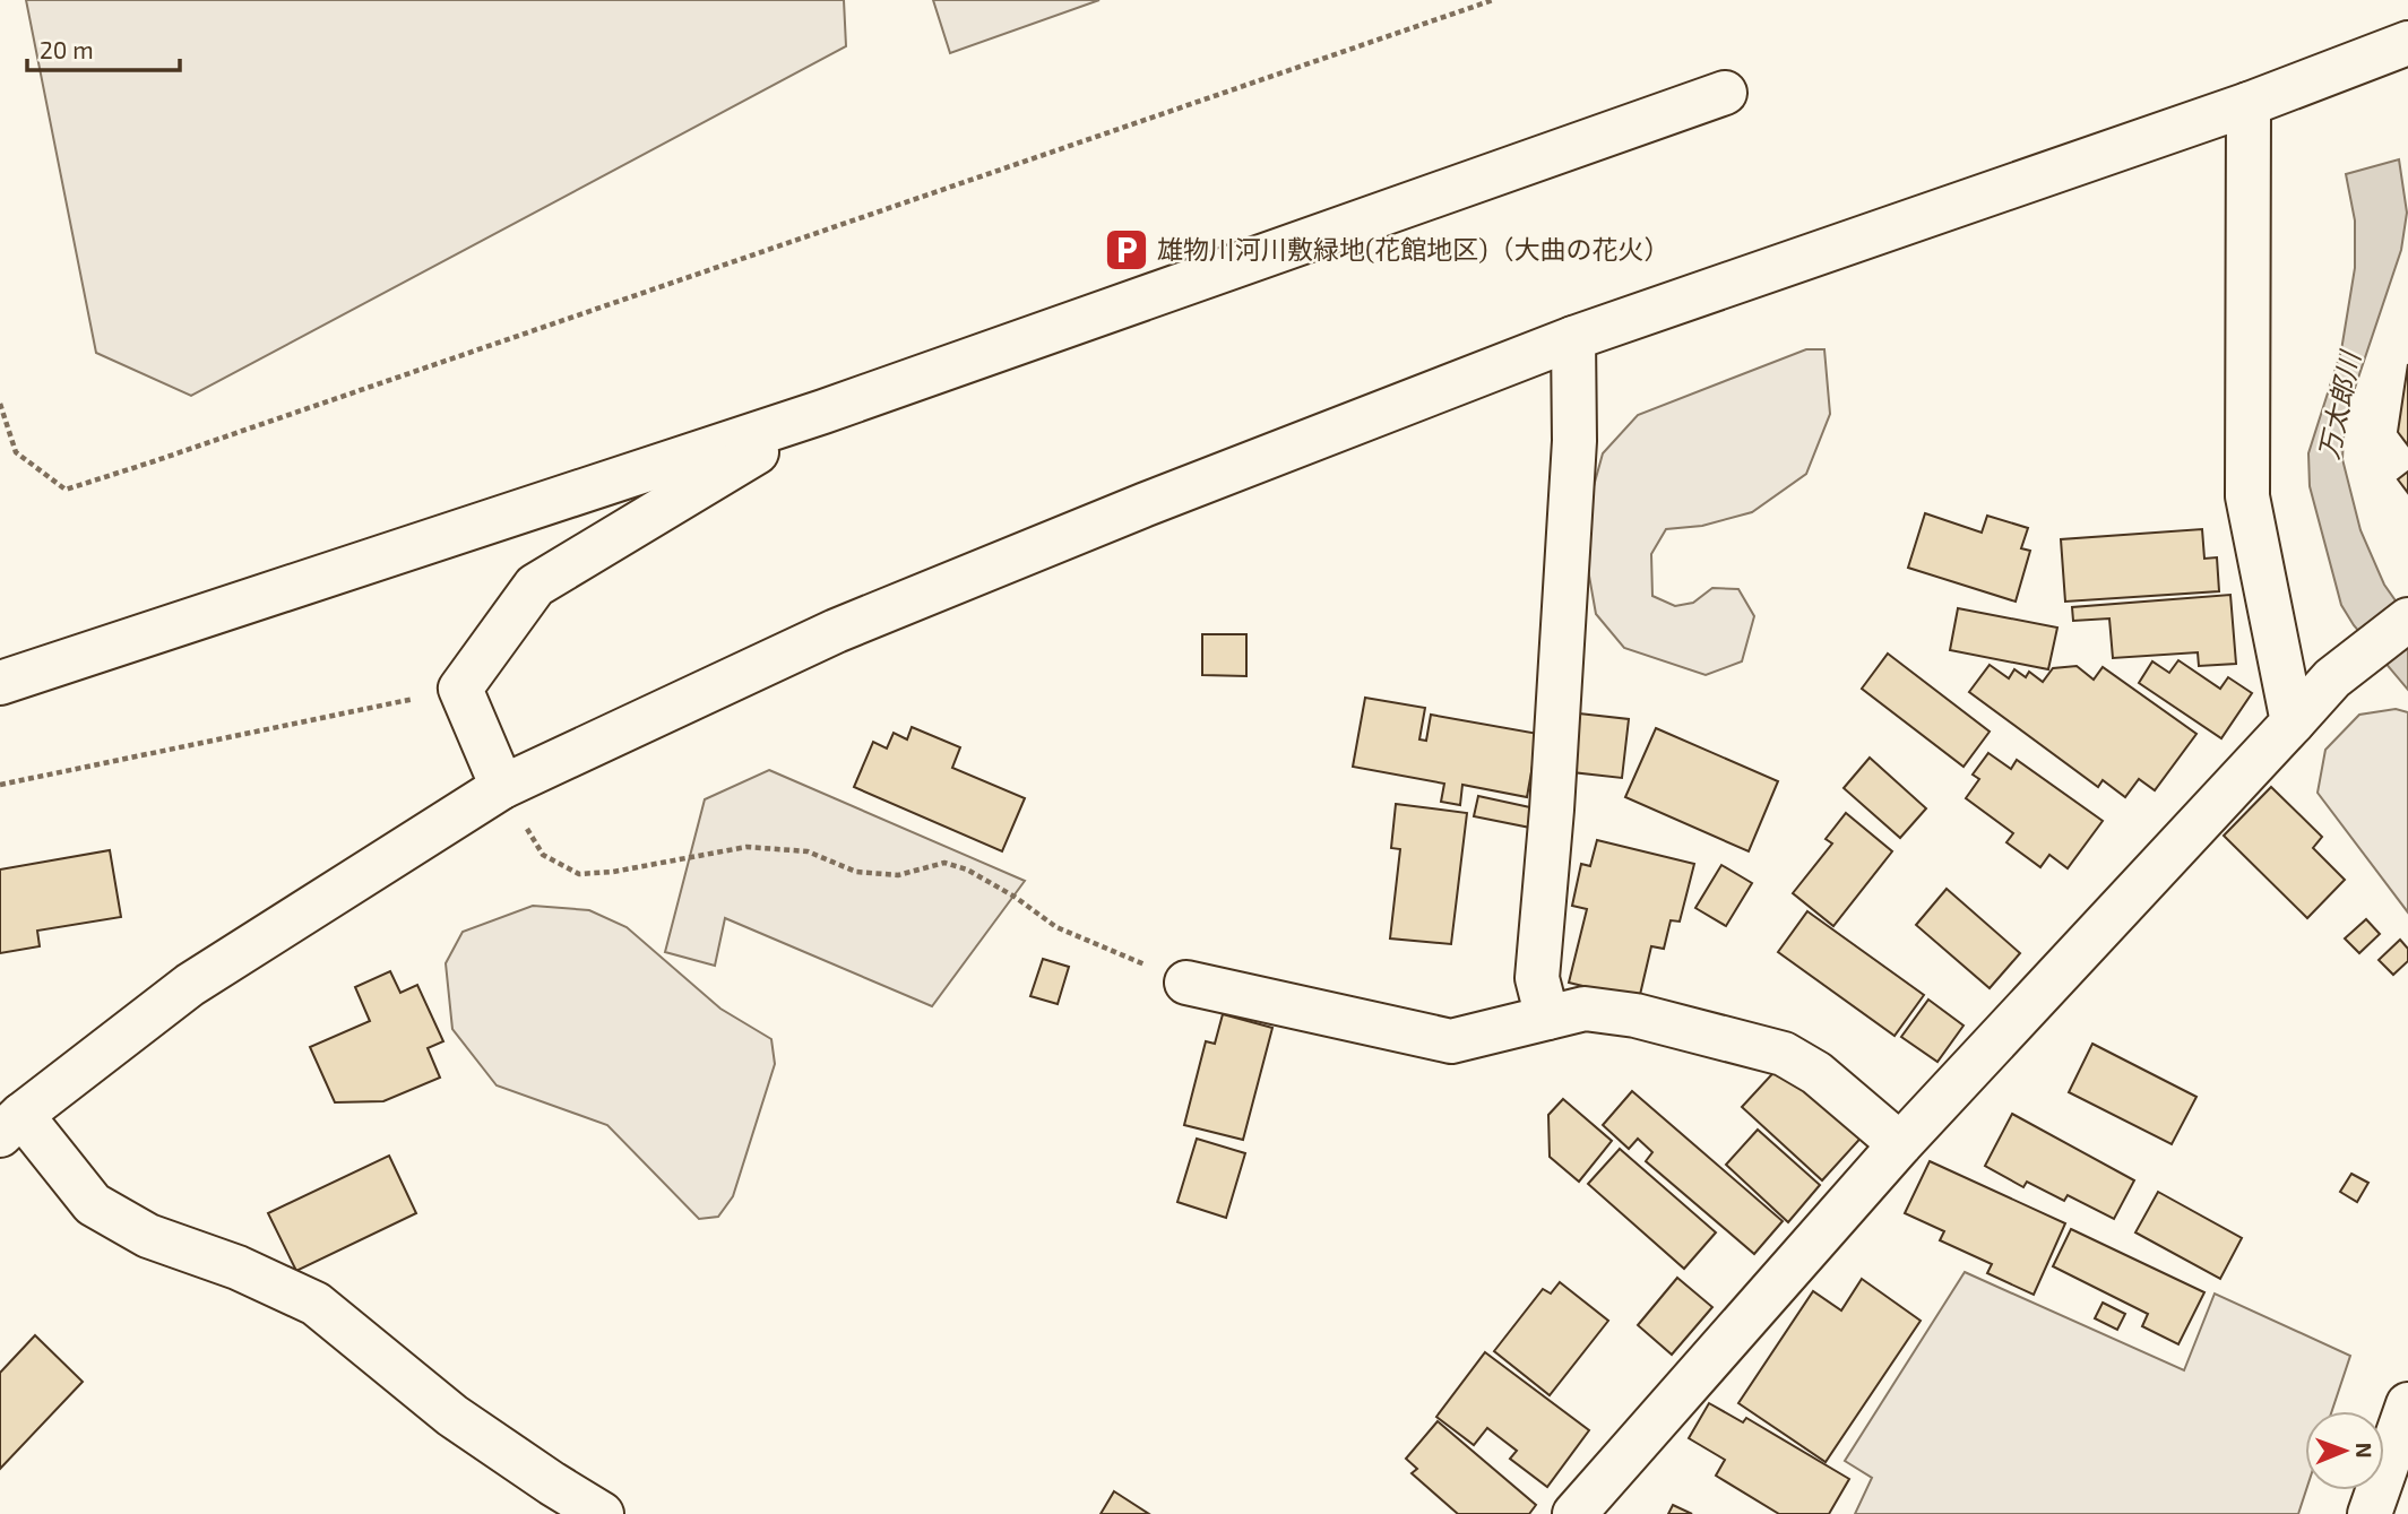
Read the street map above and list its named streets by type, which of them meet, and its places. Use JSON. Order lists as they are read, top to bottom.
{
  "water": ["万太郎川"],
  "places": {
    "parking": ["雄物川河川敷緑地(花館地区)（大曲の花火）"]
  },
  "scale_bar": "20 m",
  "north": "right"
}
